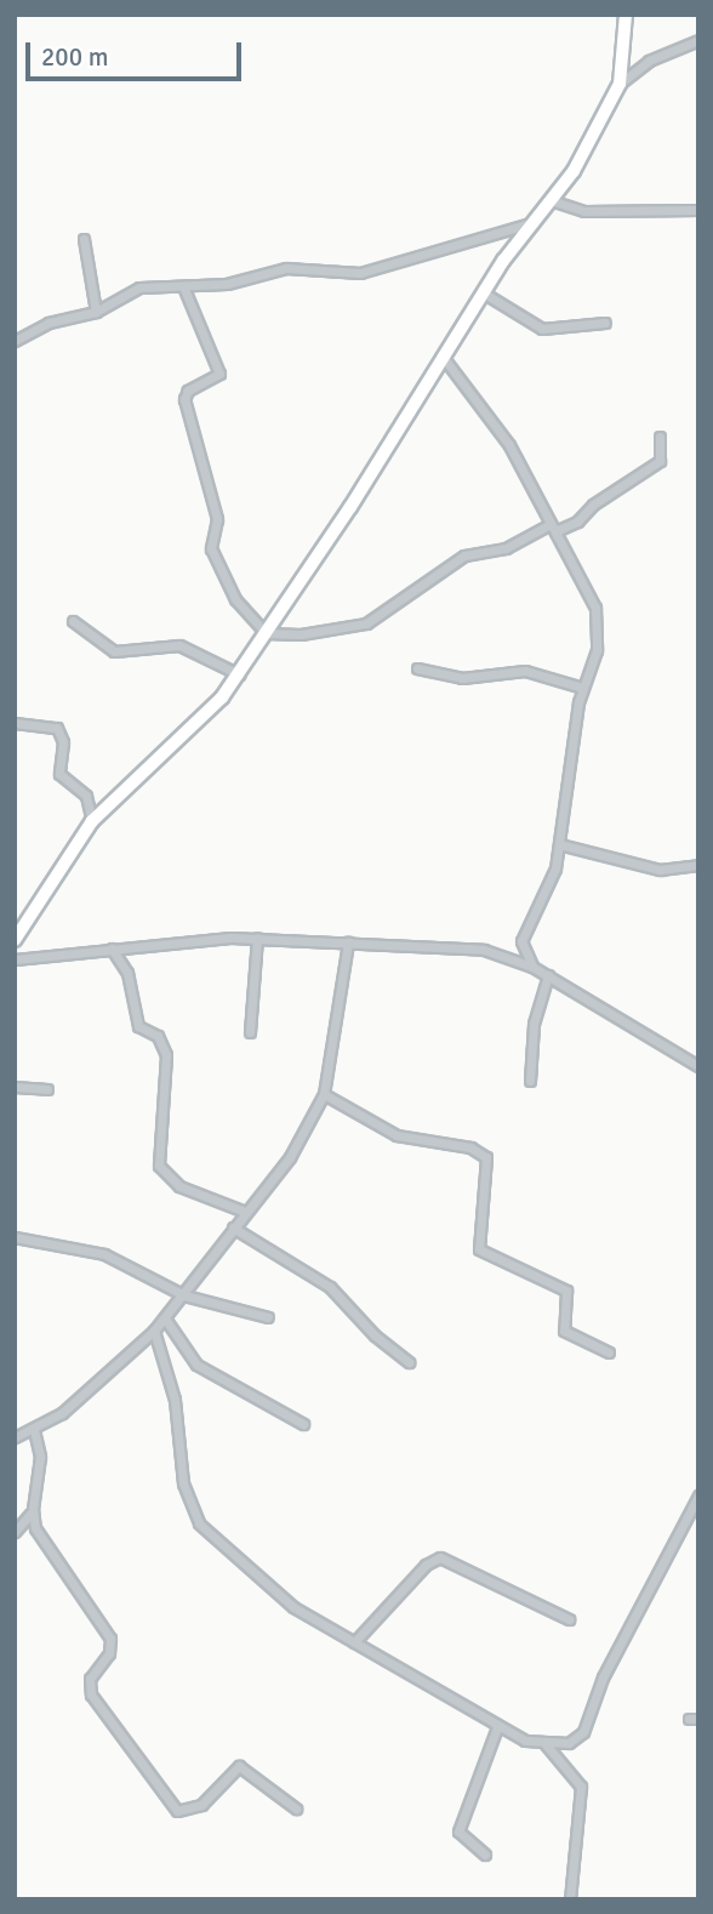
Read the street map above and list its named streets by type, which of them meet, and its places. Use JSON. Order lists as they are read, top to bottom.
{
  "scale_bar": "200 m"
}
